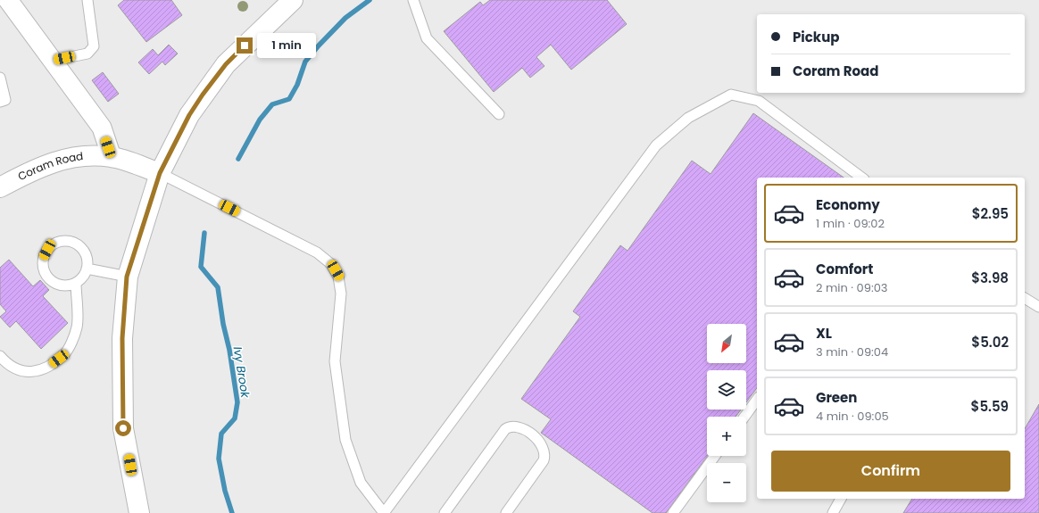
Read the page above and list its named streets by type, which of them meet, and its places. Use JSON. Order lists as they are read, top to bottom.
{
  "streets": {
    "main road": ["Coram Road"]
  },
  "water": ["Ivy Brook"],
  "north": "bottom left",
  "page": {
    "banner": ["Pickup", "Coram Road"],
    "bubble": "1 min",
    "list": [
      {
        "name": "Economy",
        "note": "1 min · 09:02",
        "value": "$2.95"
      },
      {
        "name": "Comfort",
        "note": "2 min · 09:03",
        "value": "$3.98"
      },
      {
        "name": "XL",
        "note": "3 min · 09:04",
        "value": "$5.02"
      },
      {
        "name": "Green",
        "note": "4 min · 09:05",
        "value": "$5.59"
      }
    ],
    "map_buttons": ["+", "−"],
    "buttons": "Confirm"
  }
}
